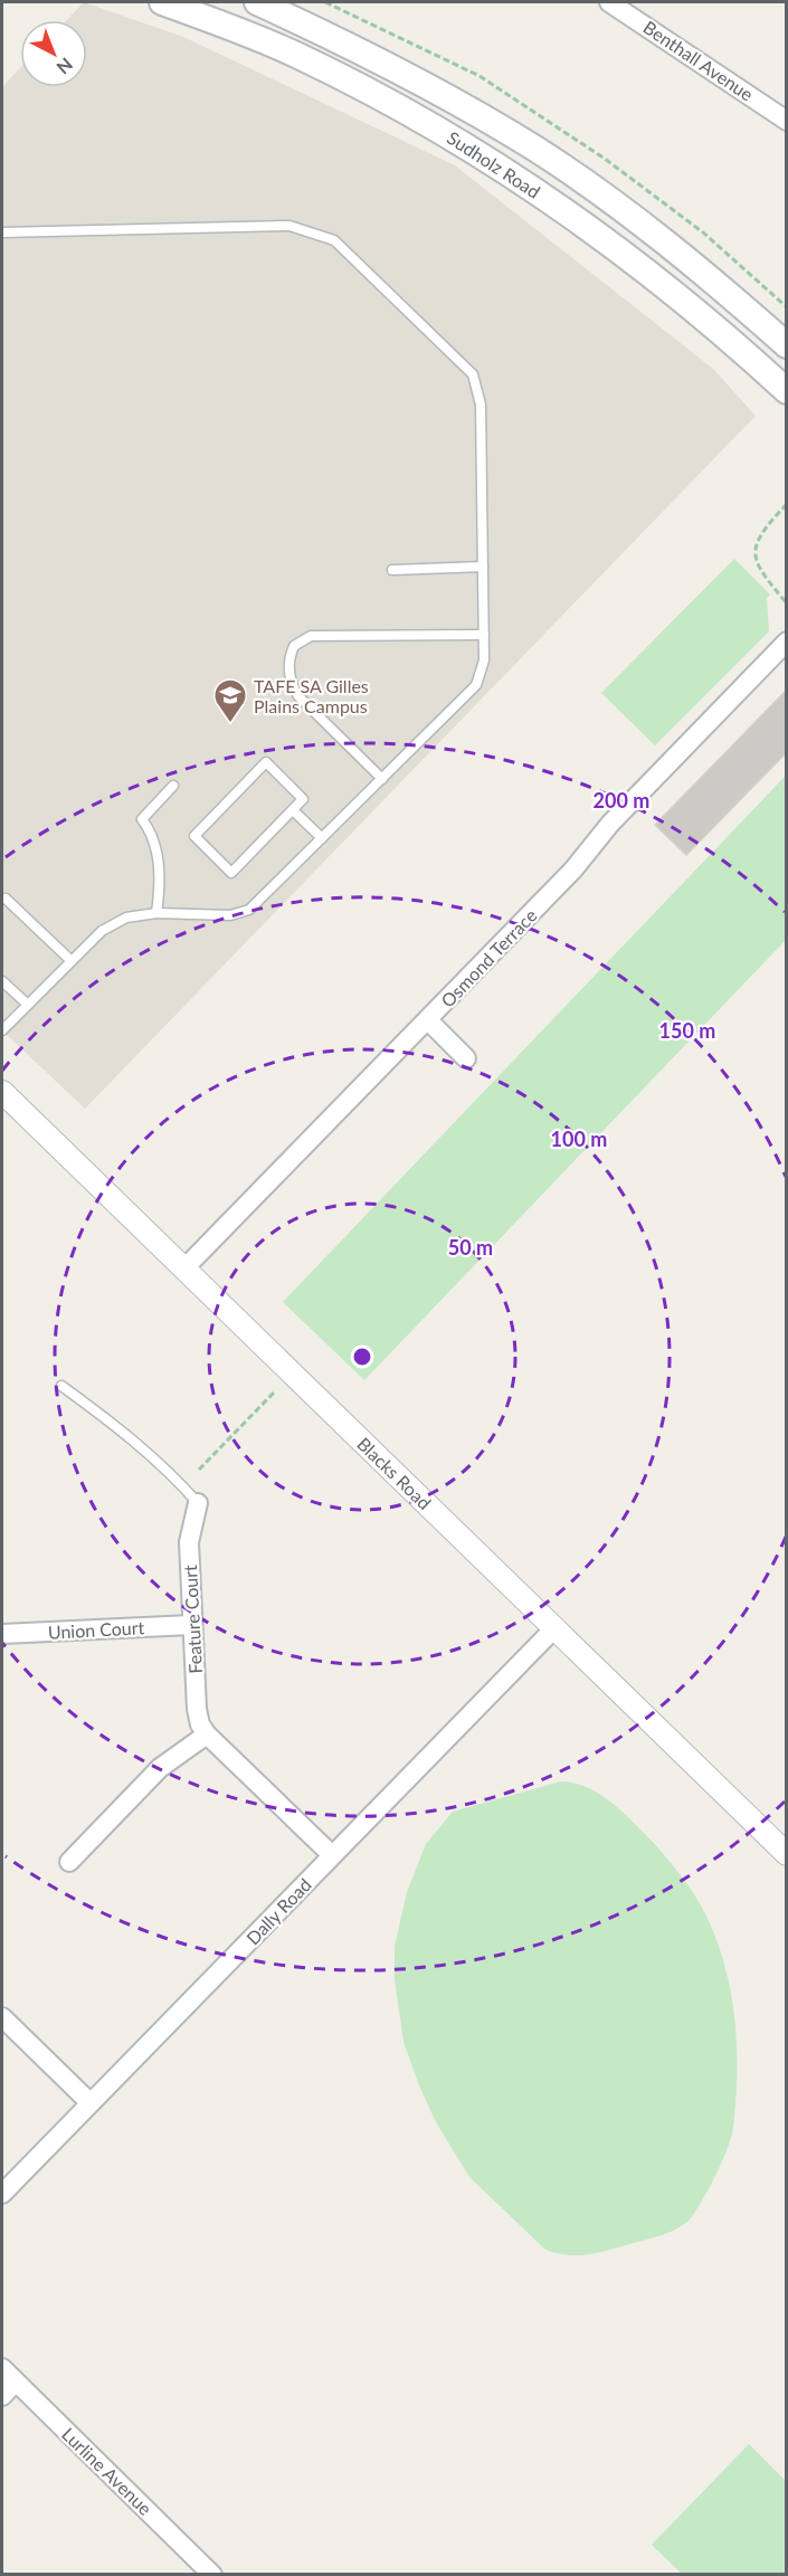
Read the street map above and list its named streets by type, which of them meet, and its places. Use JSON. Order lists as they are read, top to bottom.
{
  "streets": {
    "main road": ["Sudholz Road"],
    "street": [
      "Benthall Avenue",
      "Osmond Terrace",
      "Blacks Road",
      "Feature Court",
      "Union Court",
      "Dally Road",
      "Lurline Avenue"
    ]
  },
  "crossings": [
    ["Osmond Terrace", "Blacks Road"],
    ["Blacks Road", "Dally Road"],
    ["Feature Court", "Union Court"],
    ["Feature Court", "Dally Road"]
  ],
  "places": {
    "school or university": ["TAFE SA Gilles Plains Campus"]
  },
  "north": "bottom right",
  "rings": [
    "200 m",
    "150 m",
    "100 m",
    "50 m"
  ]
}
